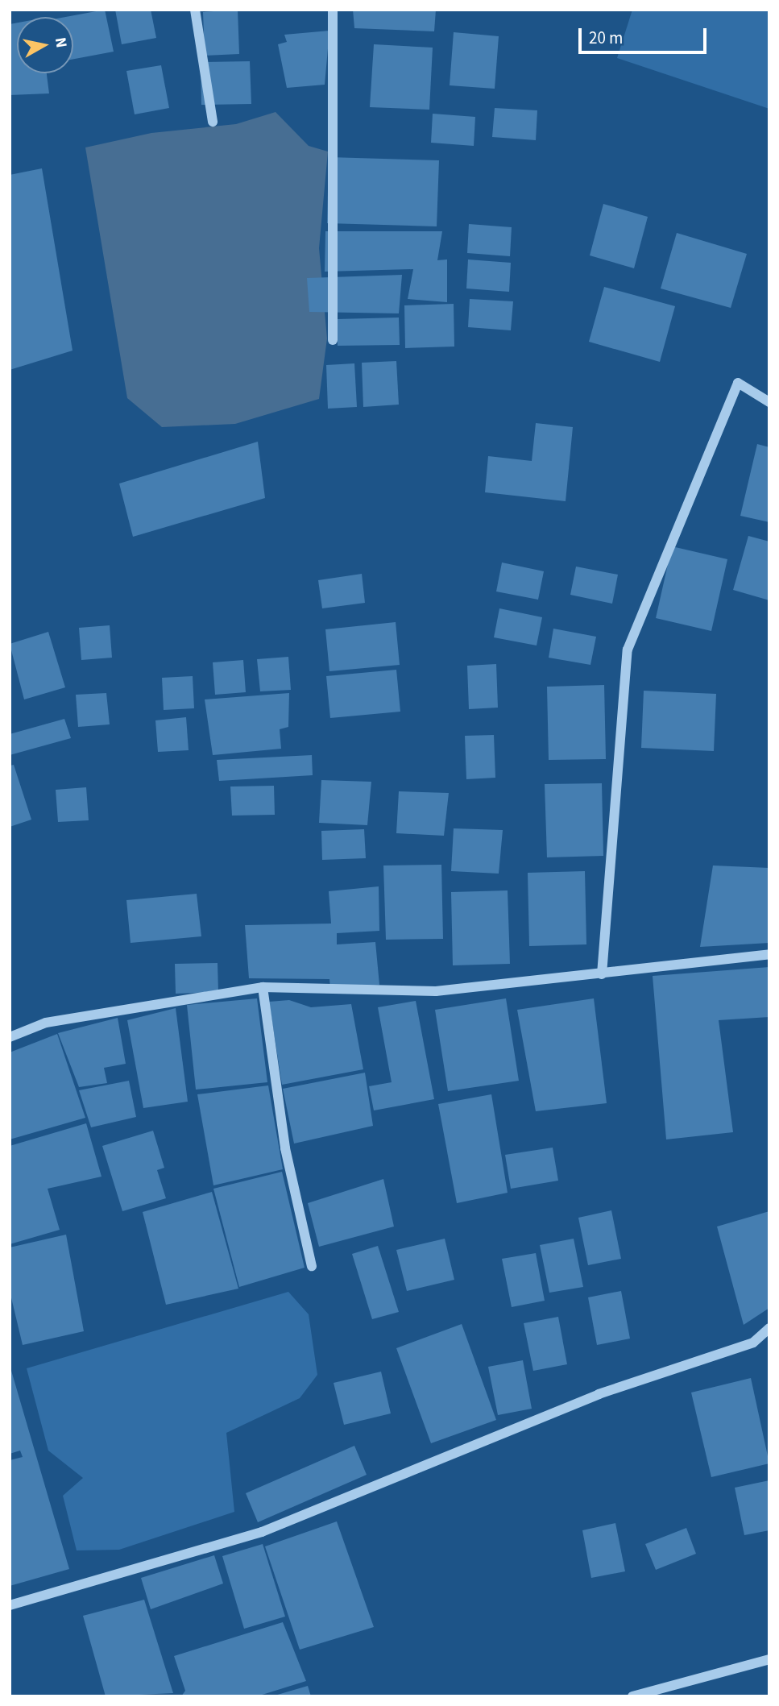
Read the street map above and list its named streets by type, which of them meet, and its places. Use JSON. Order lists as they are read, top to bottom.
{
  "scale_bar": "20 m",
  "north": "right"
}
